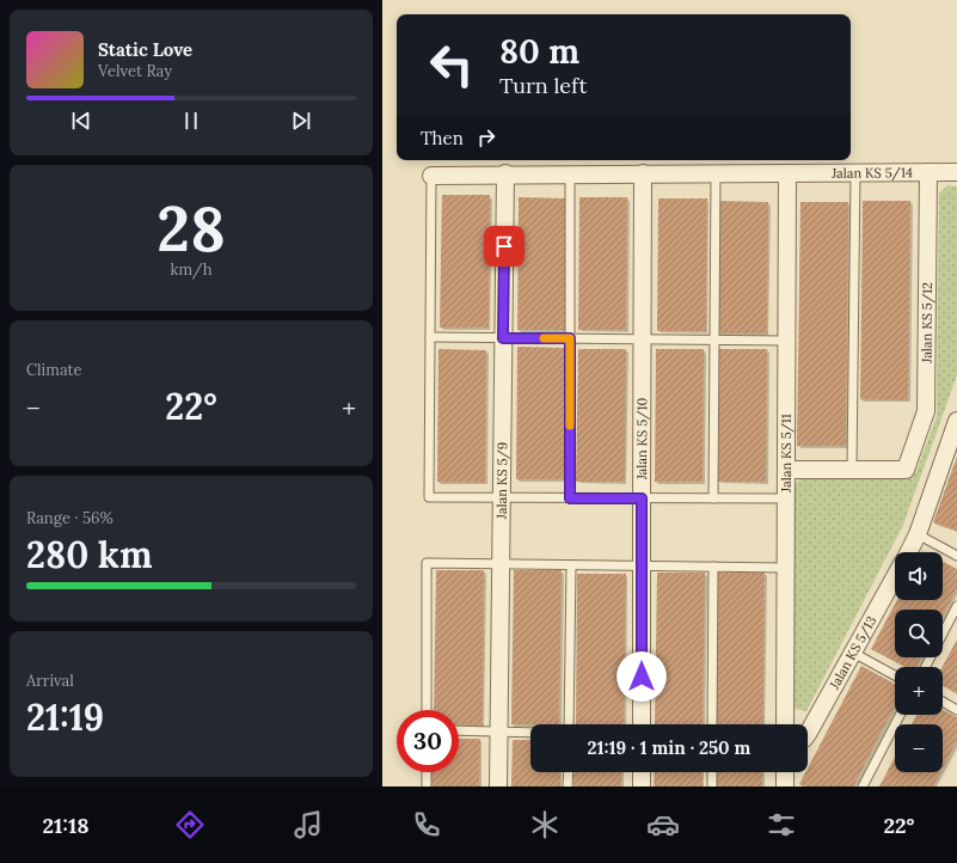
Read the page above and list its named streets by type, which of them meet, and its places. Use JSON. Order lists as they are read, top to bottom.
{
  "streets": {
    "street": [
      "Jalan KS 5/14",
      "Jalan KS 5/12",
      "Jalan KS 5/10",
      "Jalan KS 5/11",
      "Jalan KS 5/9",
      "Jalan KS 5/13"
    ]
  },
  "crossings": [
    ["Jalan KS 5/14", "Jalan KS 5/12"],
    ["Jalan KS 5/14", "Jalan KS 5/10"],
    ["Jalan KS 5/14", "Jalan KS 5/11"],
    ["Jalan KS 5/14", "Jalan KS 5/9"]
  ],
  "page": {
    "turn": ["80 m", "Turn left"],
    "song": ["Static Love", "Velvet Ray"],
    "then": "Then",
    "tile": [
      ["28", "km/h"],
      "Climate",
      ["Range · 56%", "280 km"],
      ["Arrival", "21:19"]
    ],
    "heat": ["−", "22°", "+"],
    "map_buttons": ["+", "−"],
    "limit": "30",
    "trip": "21:19 · 1 min · 250 m",
    "tabs": ["21:18", "22°"]
  }
}
